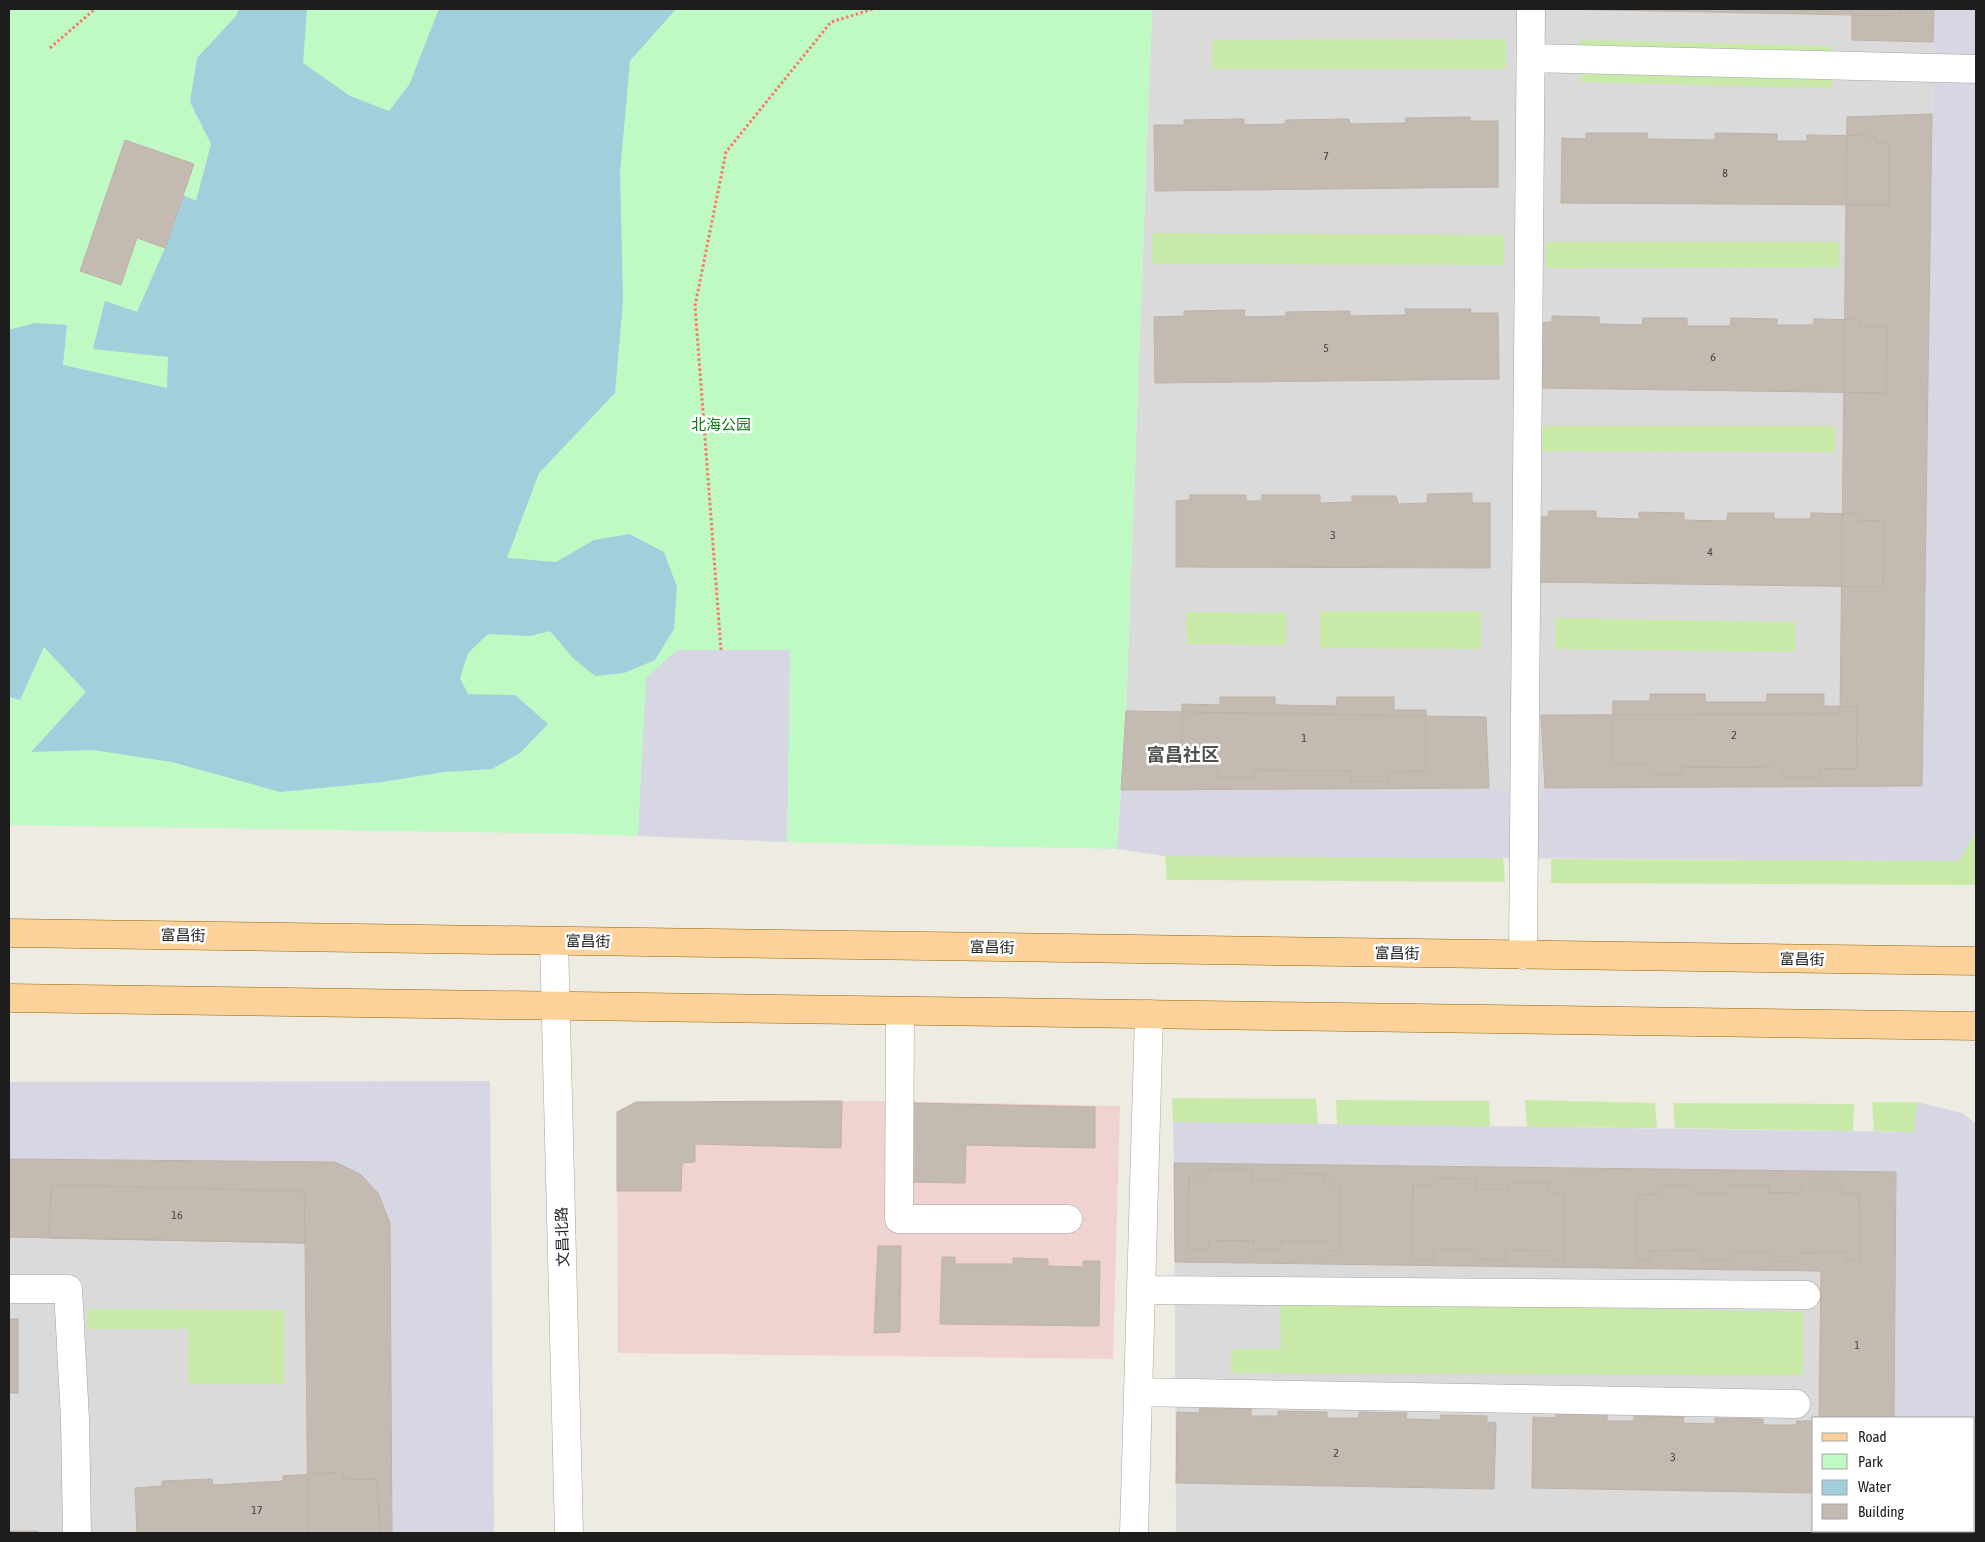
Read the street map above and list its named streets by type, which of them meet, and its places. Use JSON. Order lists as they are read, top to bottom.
{
  "streets": {
    "main road": ["富昌街"],
    "street": ["文昌北路"]
  },
  "crossings": [
    ["富昌街", "文昌北路"]
  ],
  "districts": ["富昌社区"],
  "parks": ["北海公园"],
  "house_numbers": [
    "7",
    "8",
    "5",
    "6",
    "3",
    "4",
    "2",
    "1",
    "16",
    "1",
    "2",
    "3",
    "17"
  ],
  "legend": [
    "Road",
    "Park",
    "Water",
    "Building"
  ]
}
